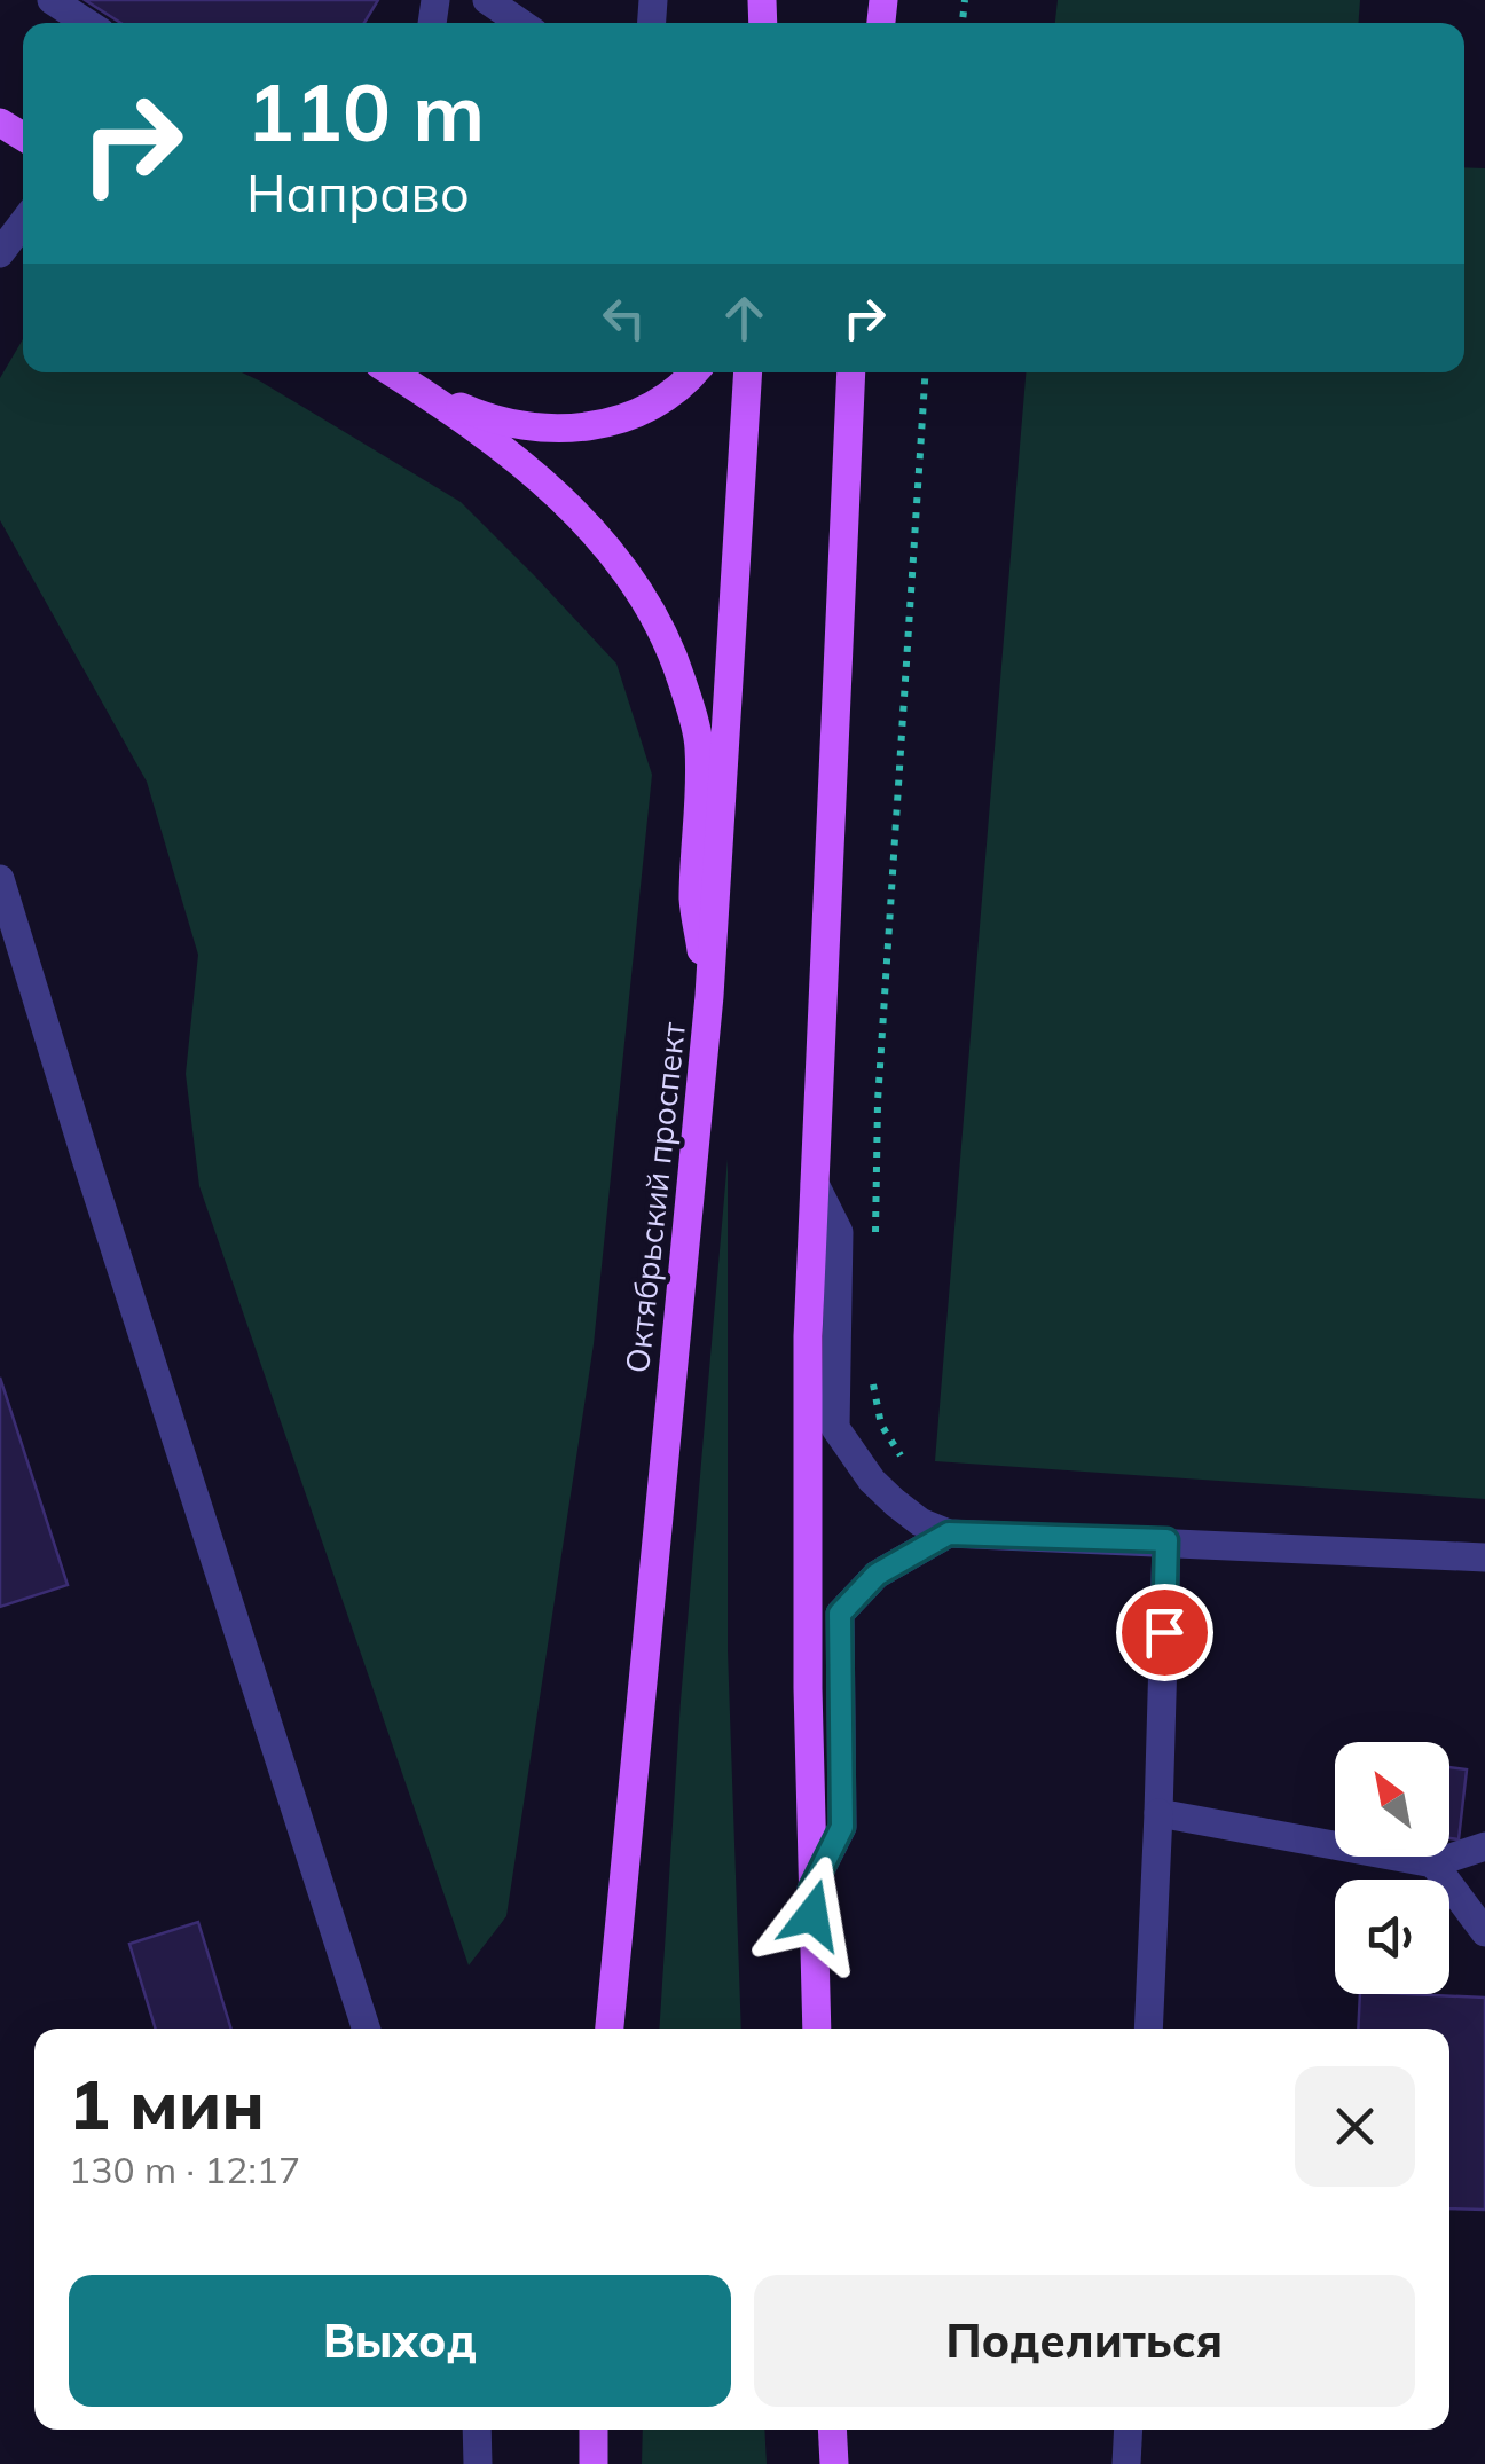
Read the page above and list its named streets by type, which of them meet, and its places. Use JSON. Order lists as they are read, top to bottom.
{
  "streets": {
    "main road": ["Октябрьский проспект"]
  },
  "north": "top left",
  "page": {
    "turn": ["110 m", "Направо"],
    "heading": ["1 мин", "130 m · 12:17"],
    "buttons": ["Выход", "Поделиться"]
  }
}
